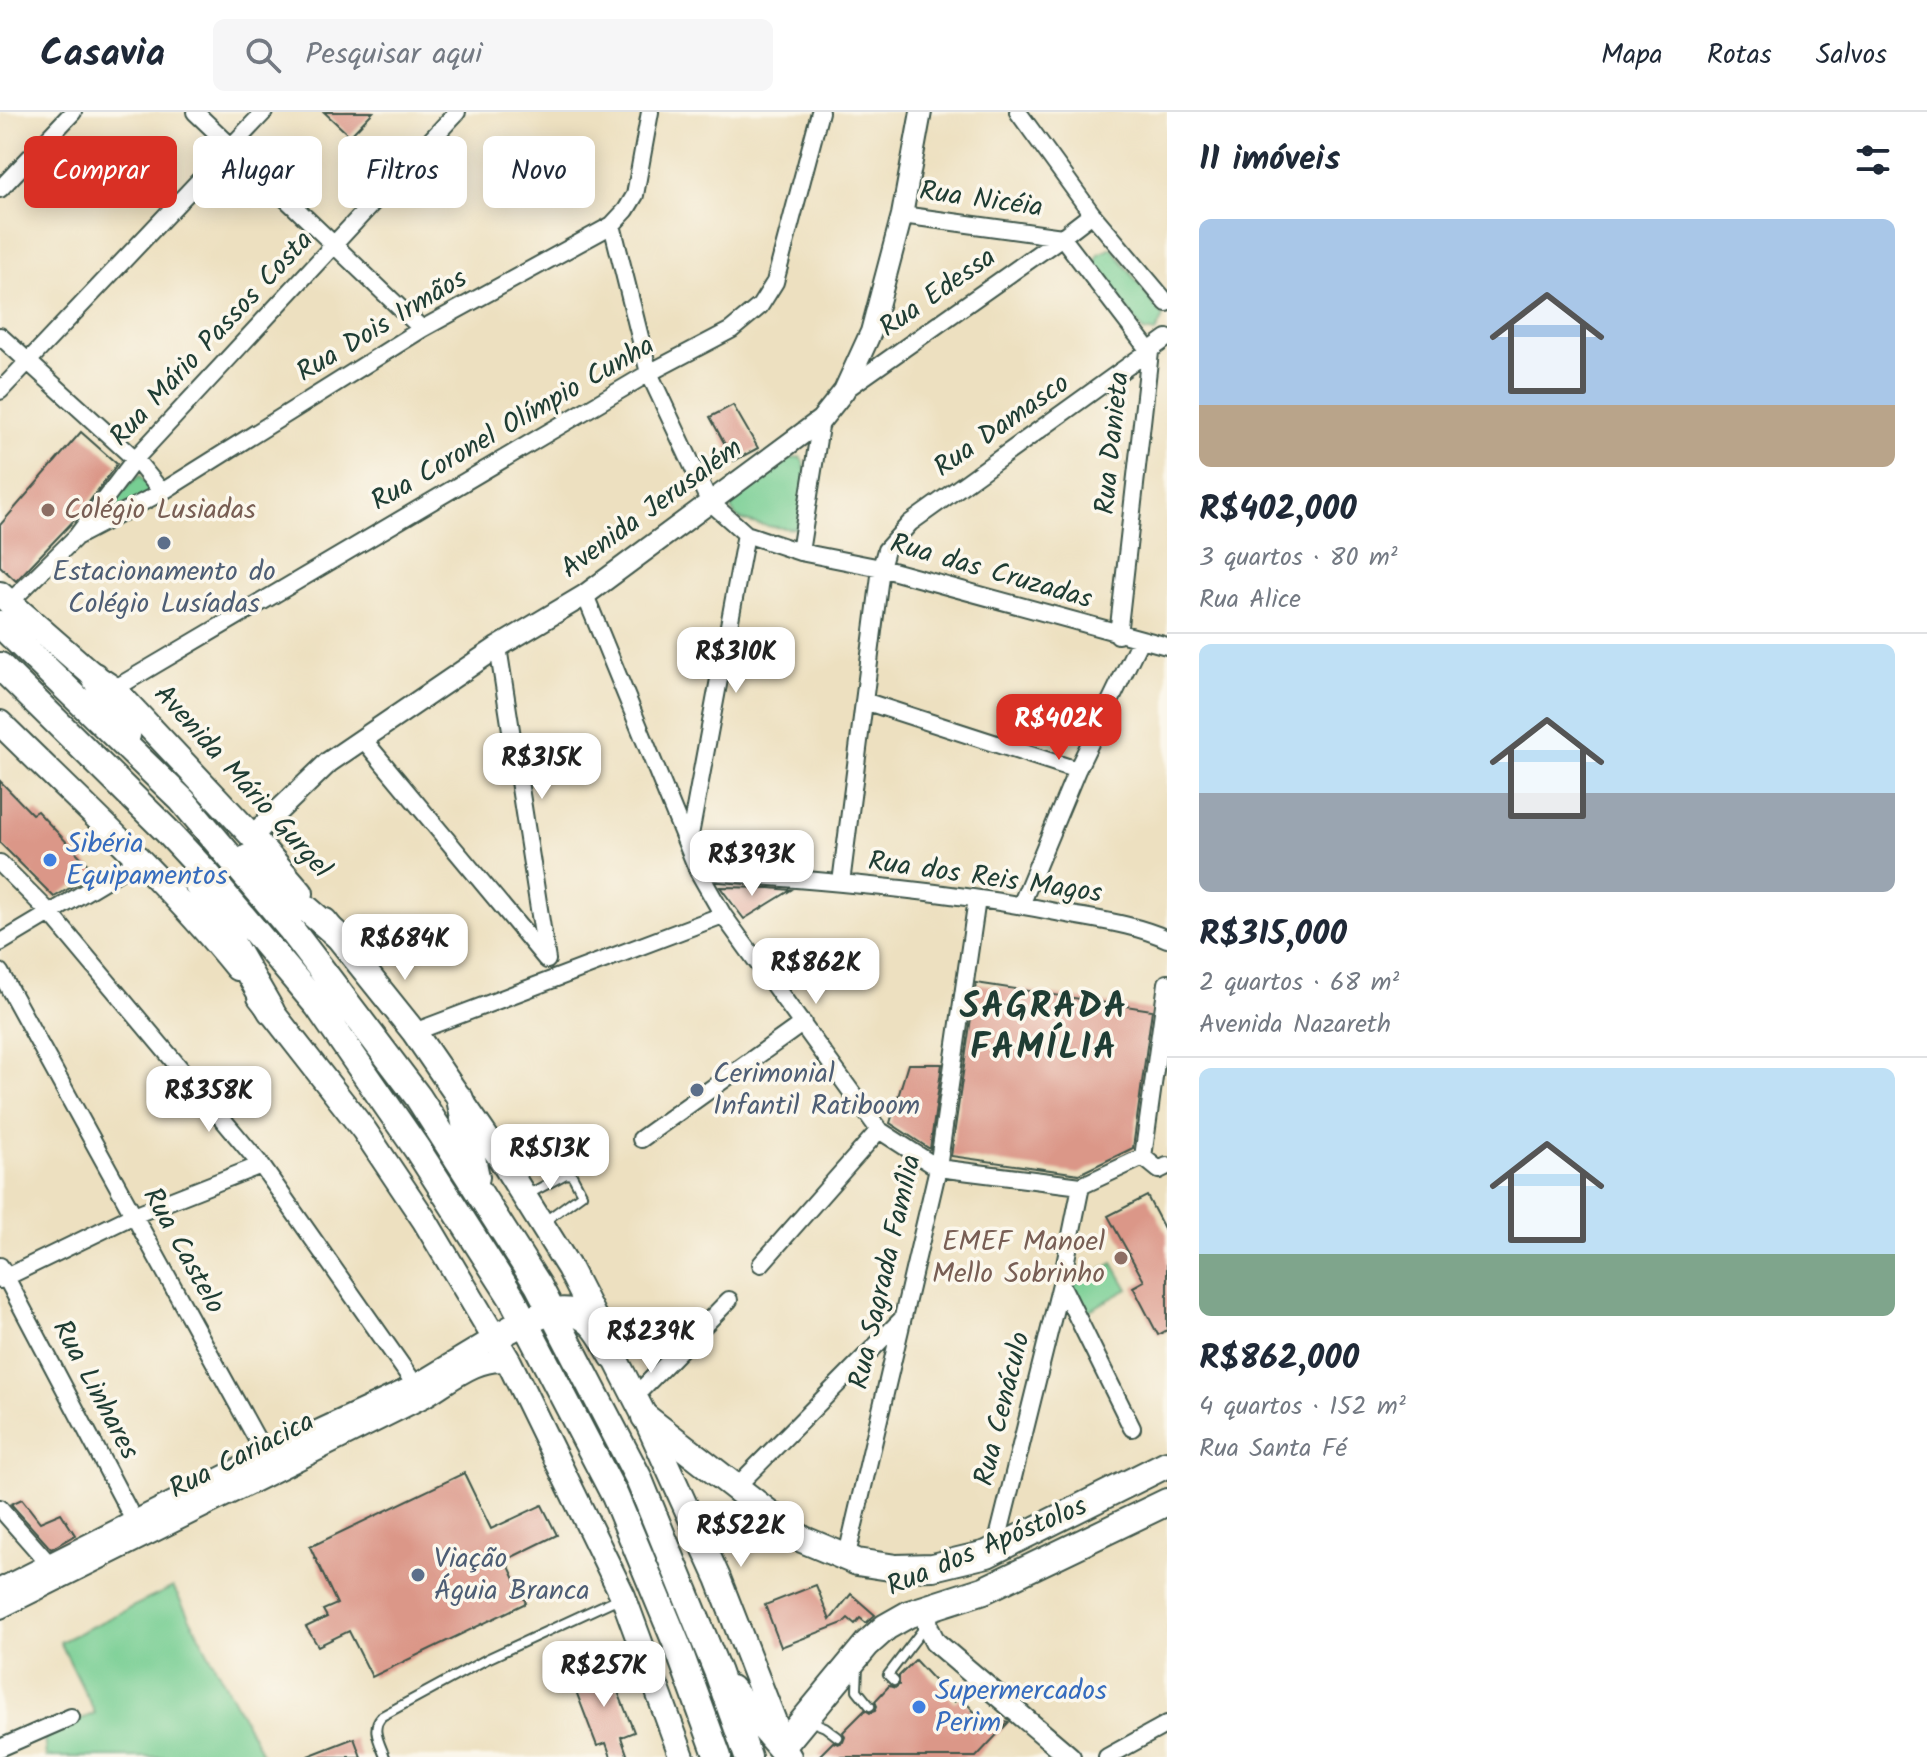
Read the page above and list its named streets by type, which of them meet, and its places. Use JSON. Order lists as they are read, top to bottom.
{
  "streets": {
    "main road": ["Avenida Mário Gurgel", "Rua dos Apóstolos"],
    "street": [
      "Rua Nicéia",
      "Rua Edessa",
      "Rua Dois Irmãos",
      "Rua Mário Passos Costa",
      "Rua Coronel Olímpio Cunha",
      "Rua Damasco",
      "Rua Danieta",
      "Avenida Jerusalém",
      "Rua das Cruzadas",
      "Rua dos Reis Magos",
      "Rua Castelo",
      "Rua Sagrada Família",
      "Rua Linhares",
      "Rua Cenáculo",
      "Rua Cariacica"
    ]
  },
  "crossings": [
    ["Rua Nicéia", "Rua Edessa"],
    ["Rua Nicéia", "Rua Danieta"],
    ["Rua Nicéia", "Avenida Jerusalém"],
    ["Rua Edessa", "Rua Danieta"],
    ["Rua Edessa", "Avenida Jerusalém"],
    ["Rua Dois Irmãos", "Rua Mário Passos Costa"],
    ["Rua Mário Passos Costa", "Avenida Mário Gurgel"],
    ["Rua Coronel Olímpio Cunha", "Avenida Mário Gurgel"],
    ["Rua Damasco", "Rua Danieta"],
    ["Rua Damasco", "Rua das Cruzadas"],
    ["Rua Danieta", "Rua das Cruzadas"],
    ["Avenida Jerusalém", "Rua das Cruzadas"],
    ["Avenida Jerusalém", "Avenida Mário Gurgel"],
    ["Avenida Mário Gurgel", "Rua dos Apóstolos"],
    ["Rua dos Reis Magos", "Rua Sagrada Família"],
    ["Rua Castelo", "Rua Cariacica"],
    ["Rua Sagrada Família", "Rua dos Apóstolos"],
    ["Rua Linhares", "Rua Cariacica"],
    ["Rua Cenáculo", "Rua dos Apóstolos"]
  ],
  "districts": ["SAGRADA FAMÍLIA"],
  "places": [
    "Colégio Lusiadas",
    "Estacionamento do Colégio Lusíadas",
    "Sibéria Equipamentos",
    "Cerimonial Infantil Ratiboom",
    "EMEF Manoel Mello Sobrinho",
    "Viação Águia Branca",
    "Supermercados Perim"
  ],
  "page": {
    "header": "Casavia",
    "search": "Pesquisar aqui",
    "nav": ["Mapa", "Rotas", "Salvos"],
    "heading": "11 imóveis",
    "chip": [
      "Comprar",
      "Alugar",
      "Filtros",
      "Novo"
    ],
    "list": [
      {
        "name": "R$402,000",
        "note": "3 quartos · 80 m² · Rua Alice"
      },
      {
        "name": "R$315,000",
        "note": "2 quartos · 68 m² · Avenida Nazareth"
      },
      {
        "name": "R$862,000",
        "note": "4 quartos · 152 m² · Rua Santa Fé"
      }
    ],
    "price": [
      "R$310K",
      "R$402K",
      "R$315K",
      "R$393K",
      "R$684K",
      "R$862K",
      "R$358K",
      "R$513K",
      "R$239K",
      "R$522K",
      "R$257K"
    ]
  }
}
